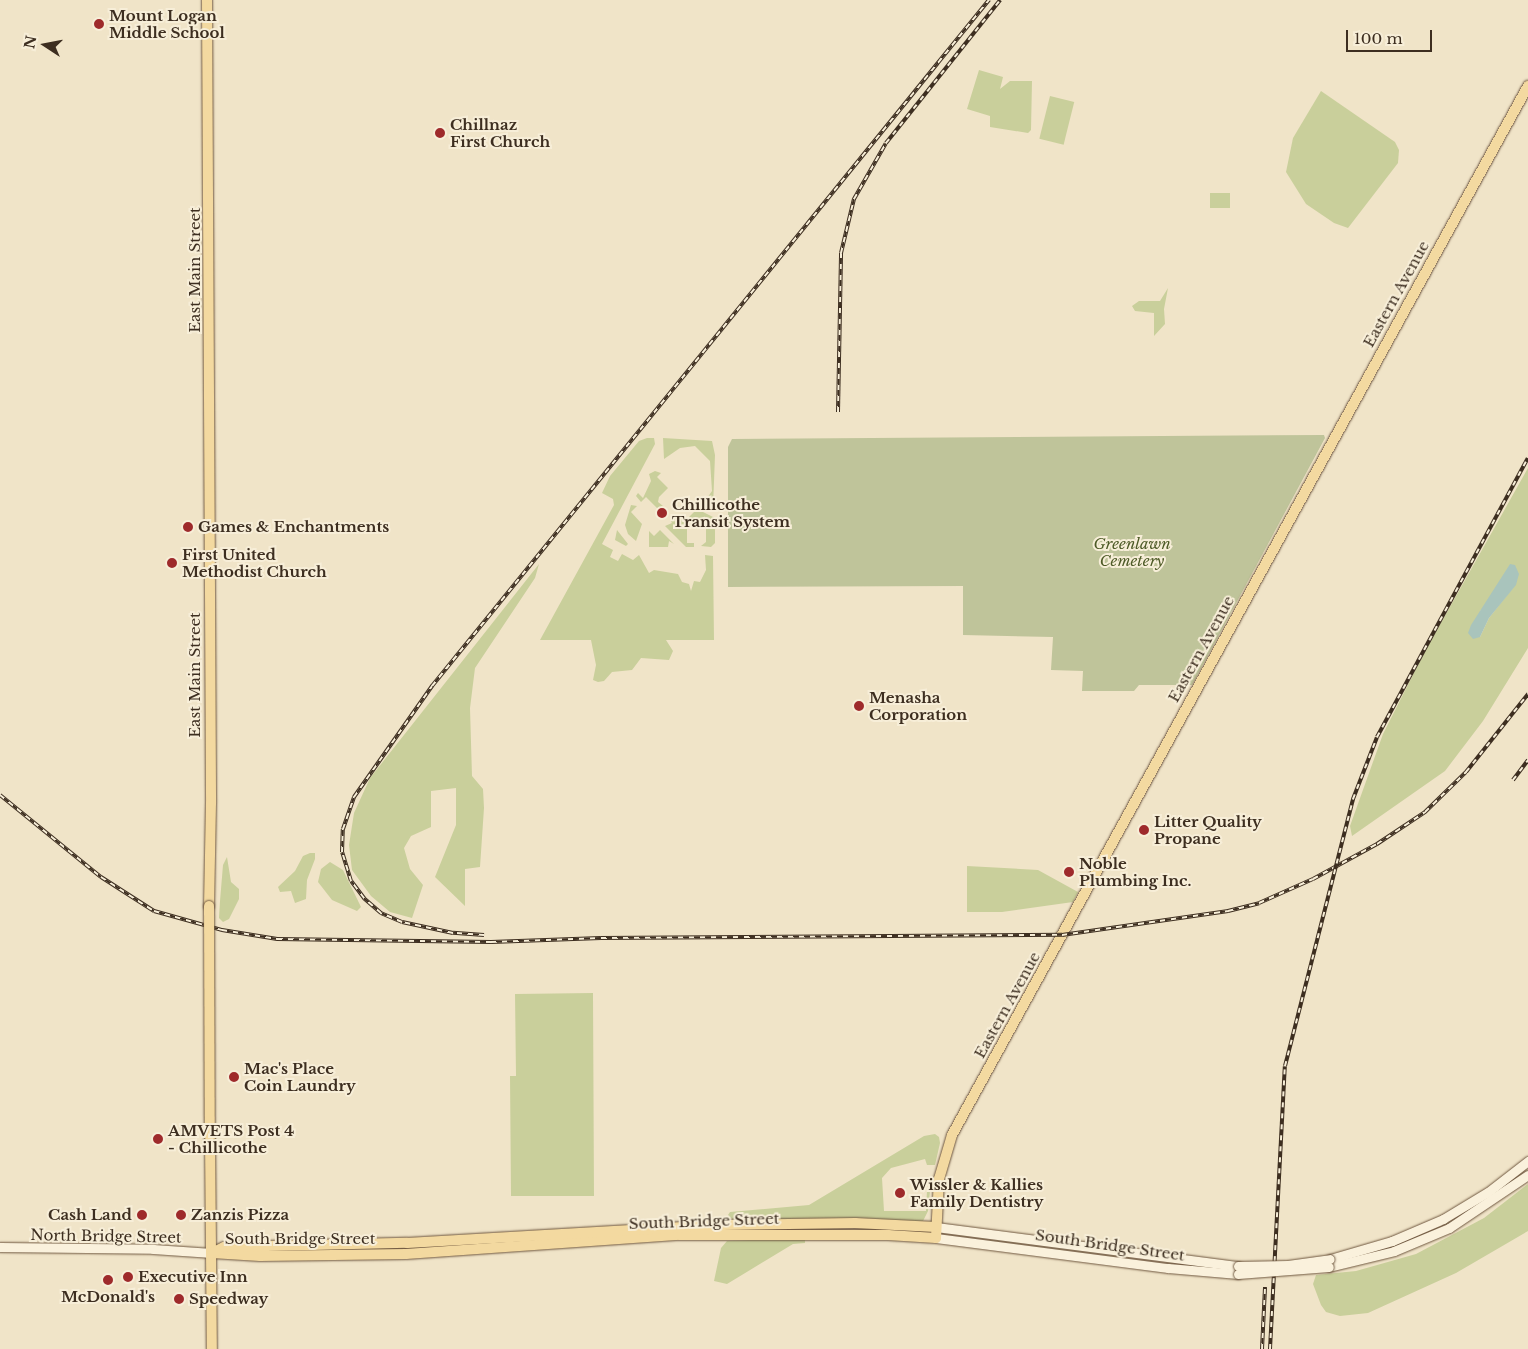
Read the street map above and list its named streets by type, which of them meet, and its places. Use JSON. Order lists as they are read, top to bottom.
{
  "streets": {
    "main road": [
      "East Main Street",
      "Eastern Avenue",
      "South Bridge Street",
      "North Bridge Street"
    ]
  },
  "crossings": [
    ["East Main Street", "South Bridge Street"],
    ["East Main Street", "North Bridge Street"],
    ["Eastern Avenue", "South Bridge Street"],
    ["South Bridge Street", "North Bridge Street"]
  ],
  "parks": ["Greenlawn Cemetery"],
  "places": [
    "Mount Logan Middle School",
    "Chillnaz First Church",
    "Chillicothe Transit System",
    "Games & Enchantments",
    "First United Methodist Church",
    "Menasha Corporation",
    "Litter Quality Propane",
    "Noble Plumbing Inc.",
    "Mac's Place Coin Laundry",
    "AMVETS Post 4 - Chillicothe",
    "Wissler & Kallies Family Dentistry",
    "Cash Land",
    "Zanzis Pizza",
    "Executive Inn",
    "McDonald's",
    "Speedway"
  ],
  "scale_bar": "100 m",
  "north": "left"
}
